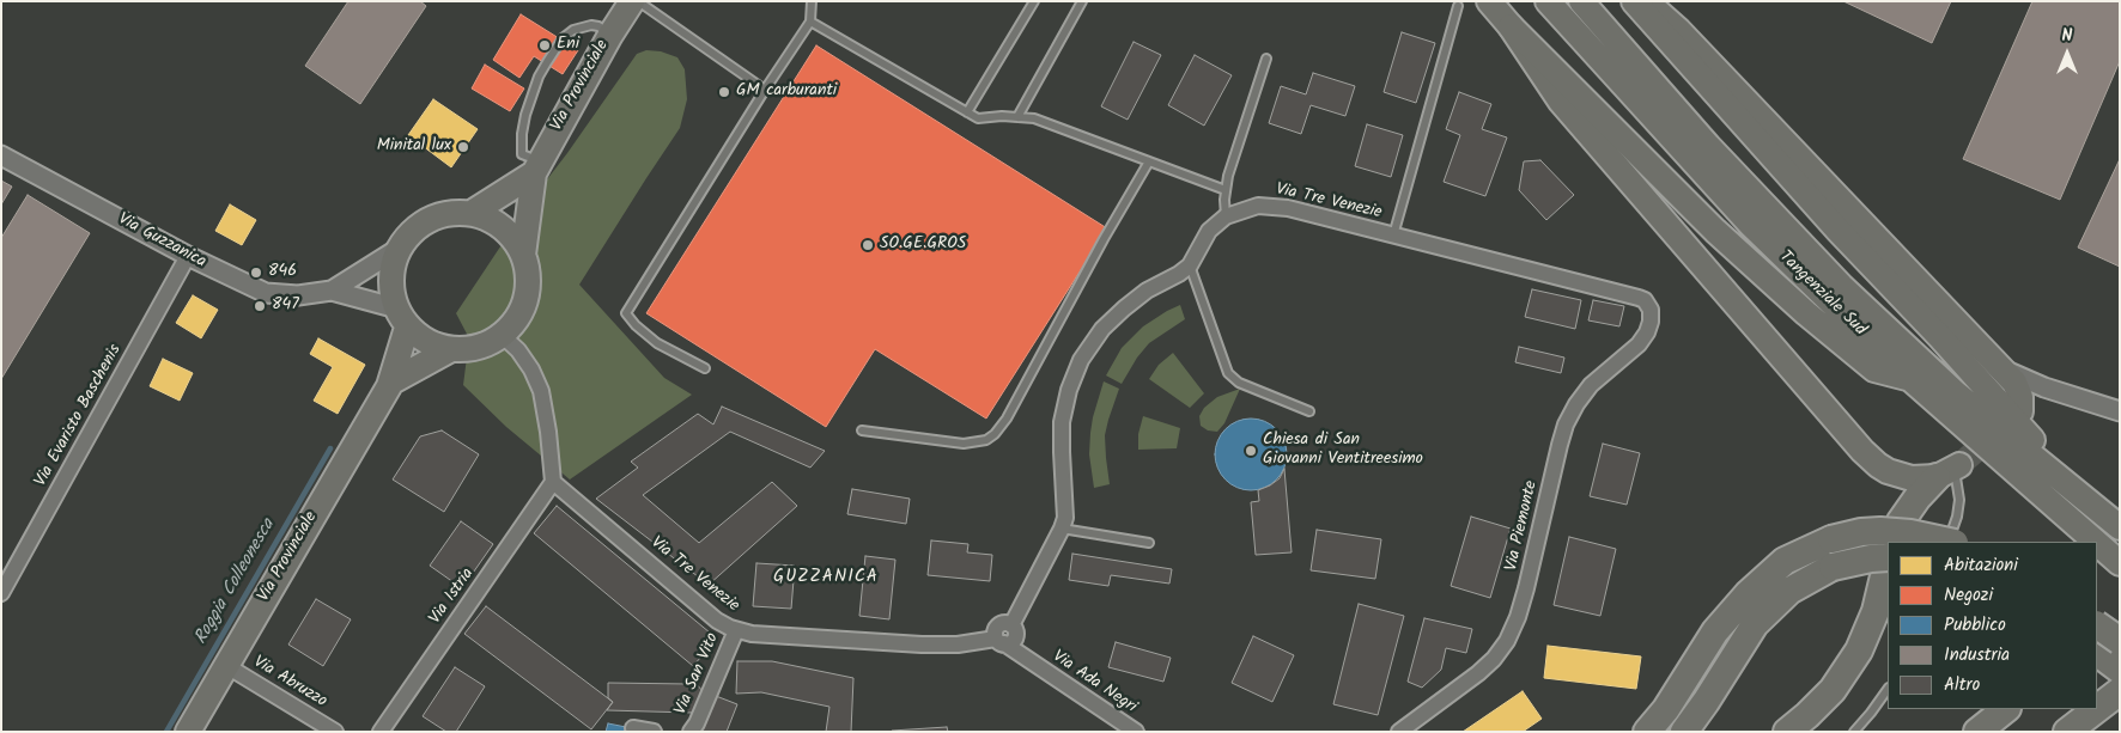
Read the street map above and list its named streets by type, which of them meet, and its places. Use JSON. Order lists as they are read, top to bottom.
{
  "streets": {
    "main road": ["Via Provinciale", "Tangenziale Sud"],
    "street": [
      "Via Tre Venezie",
      "Via Guzzanica",
      "Via Evaristo Baschenis",
      "Via Piemonte",
      "Via Istria",
      "Via San Vito",
      "Via Abruzzo",
      "Via Ada Negri"
    ]
  },
  "crossings": [
    ["Via Provinciale", "Via Guzzanica"],
    ["Via Provinciale", "Via Abruzzo"],
    ["Via Tre Venezie", "Via Piemonte"],
    ["Via Tre Venezie", "Via Istria"],
    ["Via Tre Venezie", "Via San Vito"],
    ["Via Tre Venezie", "Via Ada Negri"],
    ["Via Guzzanica", "Via Evaristo Baschenis"]
  ],
  "districts": ["GUZZANICA"],
  "water": ["Roggia Colleonesca"],
  "places": [
    "Eni",
    "GM carburanti",
    "Minital lux",
    "SO.GE.GROS",
    "846",
    "847",
    "Chiesa di San Giovanni Ventitreesimo"
  ],
  "legend": [
    "Abitazioni",
    "Negozi",
    "Pubblico",
    "Industria",
    "Altro"
  ],
  "north": "top"
}
